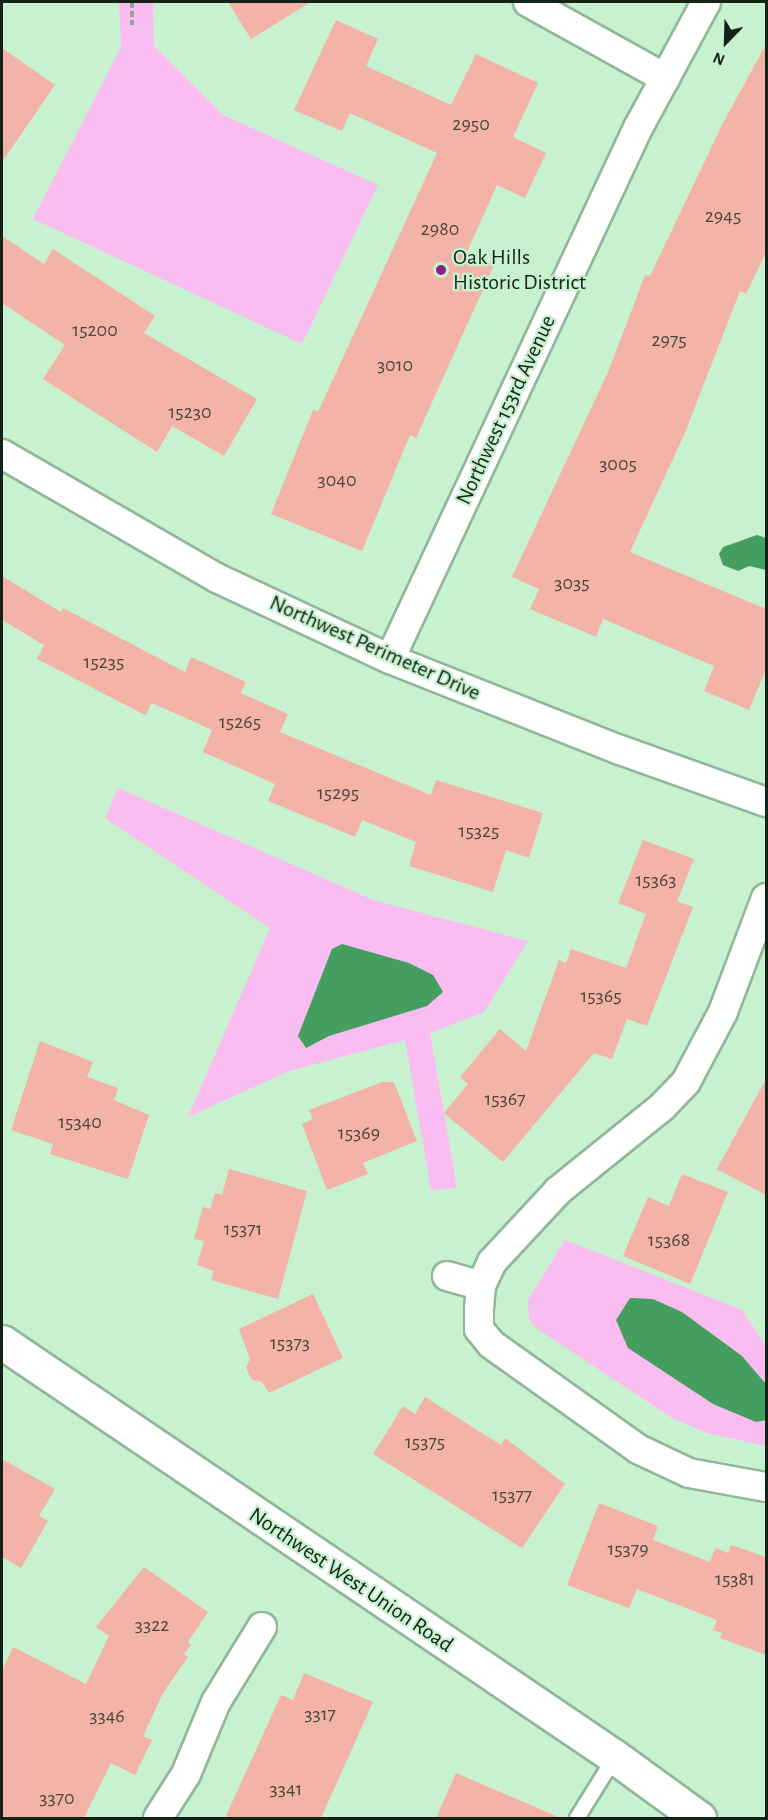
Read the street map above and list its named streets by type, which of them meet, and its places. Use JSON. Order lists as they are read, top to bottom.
{
  "streets": {
    "street": ["Northwest 153rd Avenue", "Northwest Perimeter Drive", "Northwest West Union Road"]
  },
  "crossings": [
    ["Northwest 153rd Avenue", "Northwest Perimeter Drive"]
  ],
  "places": ["Oak Hills Historic District"],
  "house_numbers": [
    "2950",
    "2945",
    "2980",
    "15200",
    "2975",
    "3010",
    "15230",
    "3005",
    "3040",
    "3035",
    "15235",
    "15265",
    "15295",
    "15325",
    "15363",
    "15365",
    "15367",
    "15340",
    "15369",
    "15371",
    "15368",
    "15373",
    "15375",
    "15377",
    "15379",
    "15381",
    "3322",
    "3317",
    "3346",
    "3341",
    "3370"
  ],
  "north": "bottom left"
}
